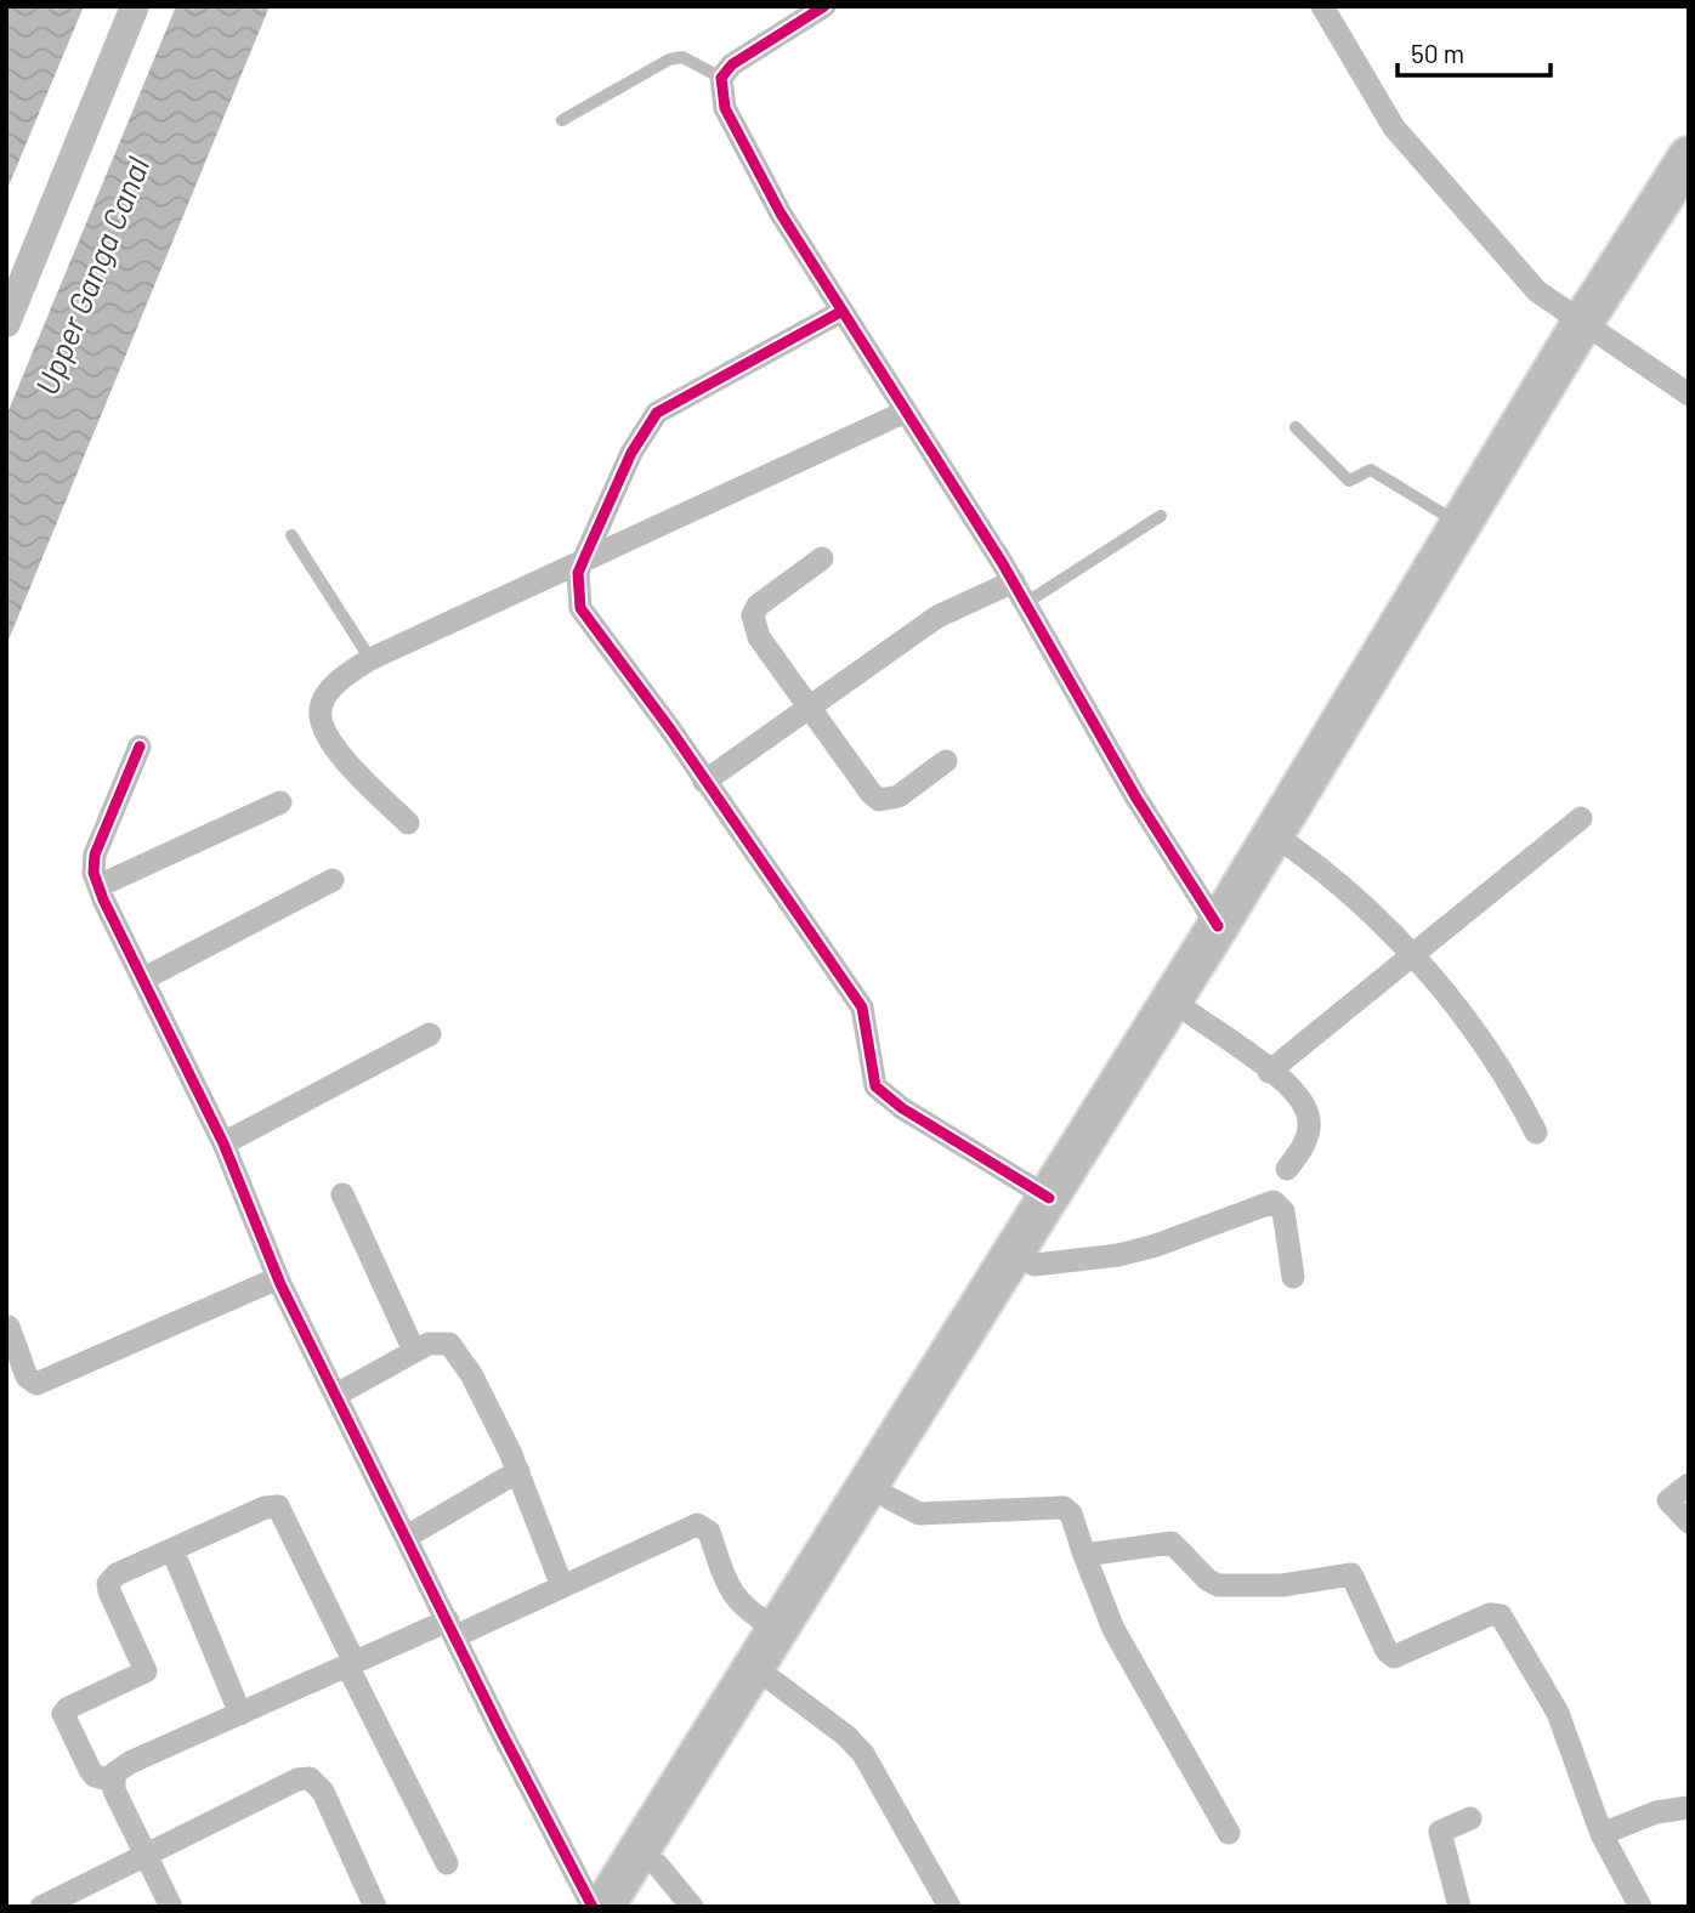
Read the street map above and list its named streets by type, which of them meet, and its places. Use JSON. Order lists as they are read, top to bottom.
{
  "water": ["Upper Ganga Canal"],
  "scale_bar": "50 m"
}
